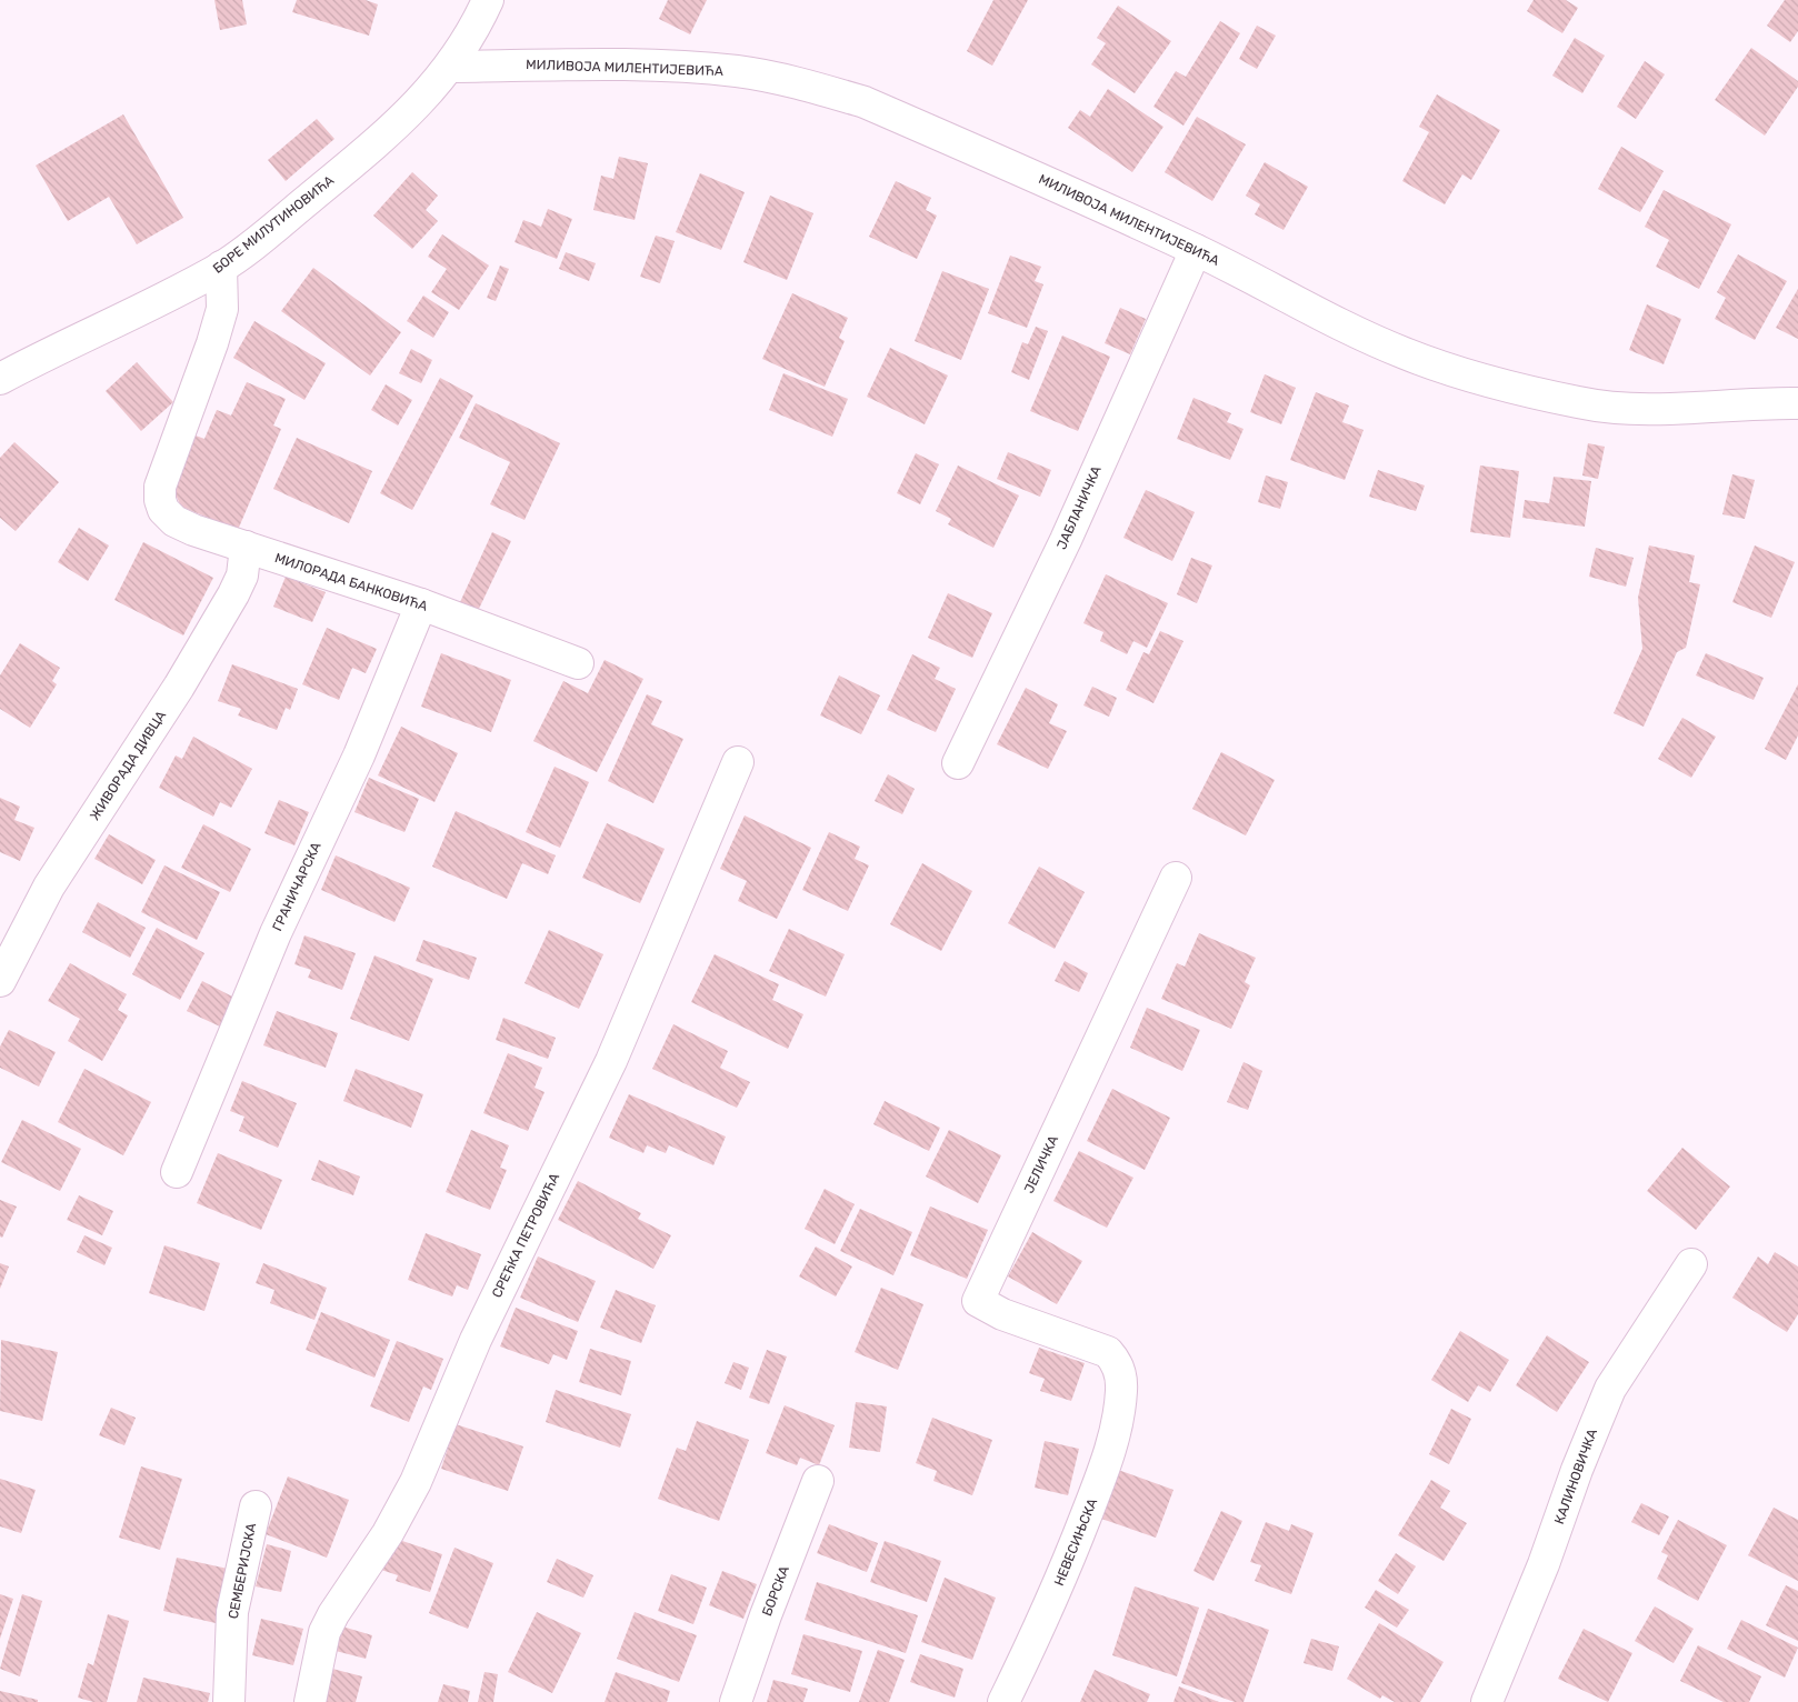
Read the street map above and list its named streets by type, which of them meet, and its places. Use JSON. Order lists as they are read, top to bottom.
{
  "streets": {
    "street": [
      "МИЛИВОЈА МИЛЕНТИЈЕВИЋА",
      "БОРЕ МИЛУТИНОВИЋА",
      "ЈАБЛАНИЧКА",
      "МИЛОРАДА БАНКОВИЋА",
      "ЖИВОРАДА ДИВЦА",
      "ГРАНИЧАРСКА",
      "ЈЕЛИЧКА",
      "СРЕЋКА ПЕТРОВИЋА",
      "КАЛИНОВИЧКА",
      "НЕВЕСИЊСКА",
      "СЕМБЕРИЈСКА",
      "БОРСКА"
    ]
  },
  "crossings": [
    ["МИЛИВОЈА МИЛЕНТИЈЕВИЋА", "БОРЕ МИЛУТИНОВИЋА"],
    ["МИЛИВОЈА МИЛЕНТИЈЕВИЋА", "ЈАБЛАНИЧКА"],
    ["БОРЕ МИЛУТИНОВИЋА", "МИЛОРАДА БАНКОВИЋА"],
    ["МИЛОРАДА БАНКОВИЋА", "ЖИВОРАДА ДИВЦА"],
    ["МИЛОРАДА БАНКОВИЋА", "ГРАНИЧАРСКА"],
    ["ЈЕЛИЧКА", "НЕВЕСИЊСКА"]
  ]
}
